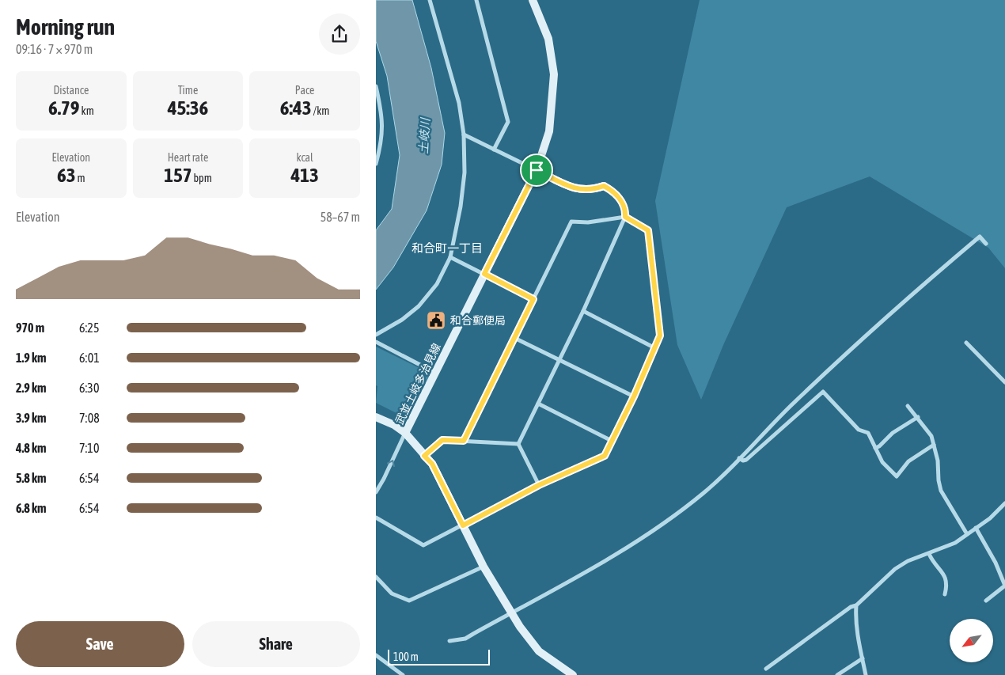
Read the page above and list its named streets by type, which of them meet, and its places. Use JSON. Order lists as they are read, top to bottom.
{
  "streets": {
    "main road": ["武並土岐多治見線"]
  },
  "districts": ["和合町一丁目"],
  "water": ["土岐川"],
  "places": {
    "public building": ["和合郵便局"]
  },
  "scale_bar": "100 m",
  "north": "bottom left",
  "page": {
    "heading": ["Morning run", "09:16 · 7 × 970 m"],
    "stats": [
      ["Distance", "6.79 km"],
      ["Time", "45:36"],
      ["Pace", "6:43 /km"],
      ["Elevation", "63 m"],
      ["Heart rate", "157 bpm"],
      ["kcal", "413"]
    ],
    "chart": ["Elevation", "58–67 m"],
    "list": [
      {
        "name": "970 m",
        "note": "6:25"
      },
      {
        "name": "1.9 km",
        "note": "6:01"
      },
      {
        "name": "2.9 km",
        "note": "6:30"
      },
      {
        "name": "3.9 km",
        "note": "7:08"
      },
      {
        "name": "4.8 km",
        "note": "7:10"
      },
      {
        "name": "5.8 km",
        "note": "6:54"
      },
      {
        "name": "6.8 km",
        "note": "6:54"
      }
    ],
    "buttons": ["Save", "Share"],
    "scale": "100 m"
  }
}
